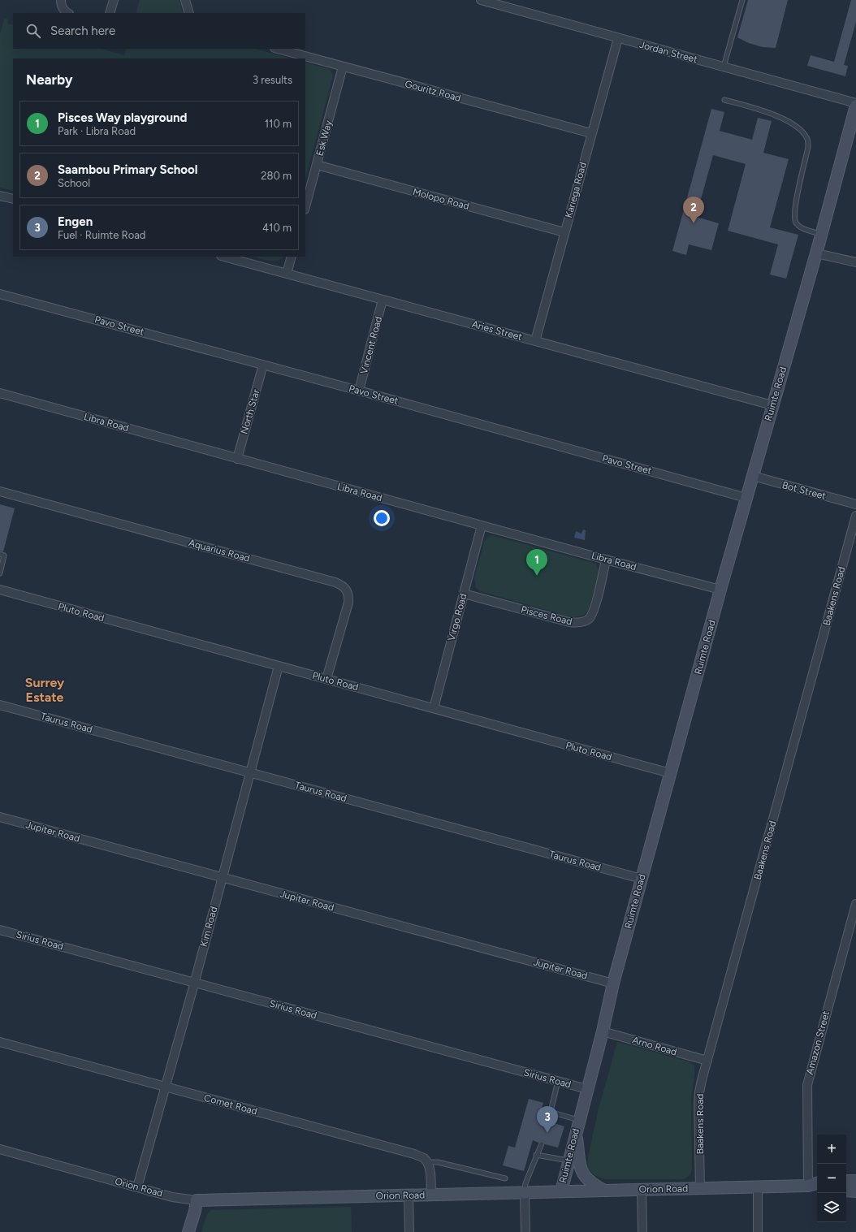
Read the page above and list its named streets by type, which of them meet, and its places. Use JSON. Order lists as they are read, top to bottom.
{
  "streets": {
    "street": [
      "Jordan Street",
      "Gouritz Road",
      "Esk Way",
      "Kariega Road",
      "Molopo Road",
      "Pavo Street",
      "Aries Street",
      "Vincent Road",
      "Ruimte Road",
      "North Star",
      "Libra Road",
      "Bot Street",
      "Aquarius Road",
      "Baakens Road",
      "Pluto Road",
      "Pisces Road",
      "Virgo Road",
      "Taurus Road",
      "Jupiter Road",
      "Kim Road",
      "Sirius Road",
      "Amazon Street",
      "Arno Road",
      "Comet Road",
      "Orion Road"
    ]
  },
  "crossings": [
    ["Jordan Street", "Kariega Road"],
    ["Gouritz Road", "Esk Way"],
    ["Gouritz Road", "Kariega Road"],
    ["Esk Way", "Molopo Road"],
    ["Kariega Road", "Molopo Road"],
    ["Kariega Road", "Aries Street"],
    ["Pavo Street", "Vincent Road"],
    ["Pavo Street", "Ruimte Road"],
    ["Pavo Street", "North Star"],
    ["Aries Street", "Vincent Road"],
    ["Aries Street", "Ruimte Road"],
    ["Ruimte Road", "Libra Road"],
    ["Ruimte Road", "Bot Street"],
    ["Ruimte Road", "Pluto Road"],
    ["Ruimte Road", "Taurus Road"],
    ["Ruimte Road", "Jupiter Road"],
    ["Ruimte Road", "Sirius Road"],
    ["Ruimte Road", "Arno Road"],
    ["Ruimte Road", "Orion Road"],
    ["North Star", "Libra Road"],
    ["Libra Road", "Pisces Road"],
    ["Libra Road", "Virgo Road"],
    ["Aquarius Road", "Pluto Road"],
    ["Baakens Road", "Arno Road"],
    ["Baakens Road", "Orion Road"],
    ["Pluto Road", "Virgo Road"],
    ["Pluto Road", "Kim Road"],
    ["Pisces Road", "Virgo Road"],
    ["Taurus Road", "Kim Road"],
    ["Jupiter Road", "Kim Road"],
    ["Kim Road", "Sirius Road"],
    ["Kim Road", "Comet Road"],
    ["Kim Road", "Orion Road"],
    ["Amazon Street", "Orion Road"]
  ],
  "districts": ["Surrey Estate"],
  "page": {
    "search": "Search here",
    "heading": ["Nearby", "3 results"],
    "list": [
      {
        "mark": "1",
        "name": "Pisces Way playground",
        "note": "Park · Libra Road",
        "value": "110 m"
      },
      {
        "mark": "2",
        "name": "Saambou Primary School",
        "note": "School",
        "value": "280 m"
      },
      {
        "mark": "3",
        "name": "Engen",
        "note": "Fuel · Ruimte Road",
        "value": "410 m"
      }
    ],
    "pins": ["2", "1", "3"],
    "map_buttons": ["+", "−"]
  }
}
